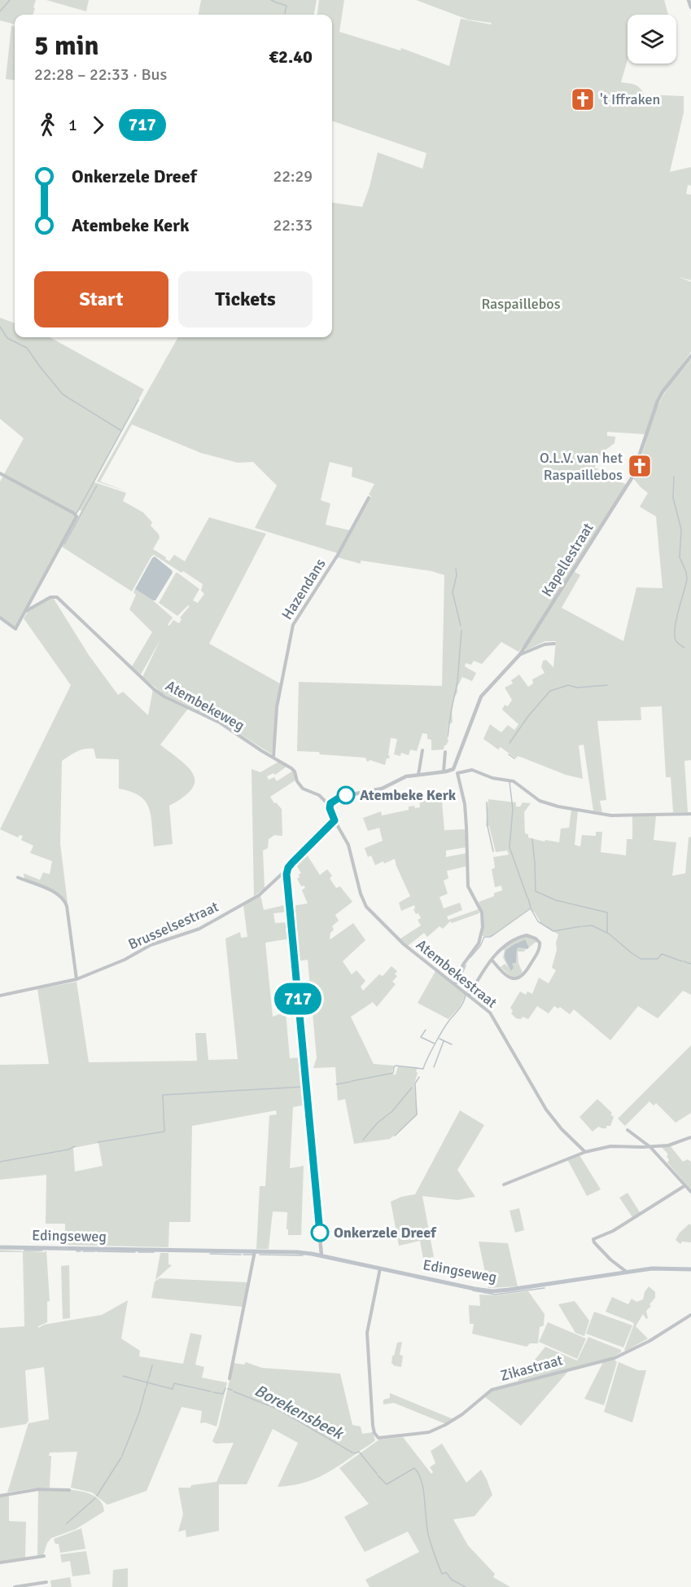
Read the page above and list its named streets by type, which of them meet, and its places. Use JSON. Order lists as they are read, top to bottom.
{
  "streets": {
    "main road": ["Edingseweg"],
    "street": [
      "Kapellestraat",
      "Hazendans",
      "Atembekeweg",
      "Brusselsestraat",
      "Atembekestraat",
      "Zikastraat"
    ]
  },
  "crossings": [
    ["Hazendans", "Atembekeweg"],
    ["Atembekeweg", "Atembekestraat"],
    ["Brusselsestraat", "Atembekestraat"],
    ["Edingseweg", "Zikastraat"]
  ],
  "water": ["Borekensbeek"],
  "parks": ["Raspaillebos"],
  "places": {
    "church": ["'t Iffraken", "O.L.V. van het Raspaillebos"],
    "other": ["Atembeke Kerk", "Onkerzele Dreef"]
  },
  "lines": ["bus line 717"],
  "page": {
    "on_map": "717",
    "heading": ["5 min", "22:28 – 22:33 · Bus", "€2.40"],
    "legs": ["1", "717"],
    "list": [
      {
        "name": "Onkerzele Dreef",
        "value": "22:29"
      },
      {
        "name": "Atembeke Kerk",
        "value": "22:33"
      }
    ],
    "buttons": ["Start", "Tickets"]
  }
}
